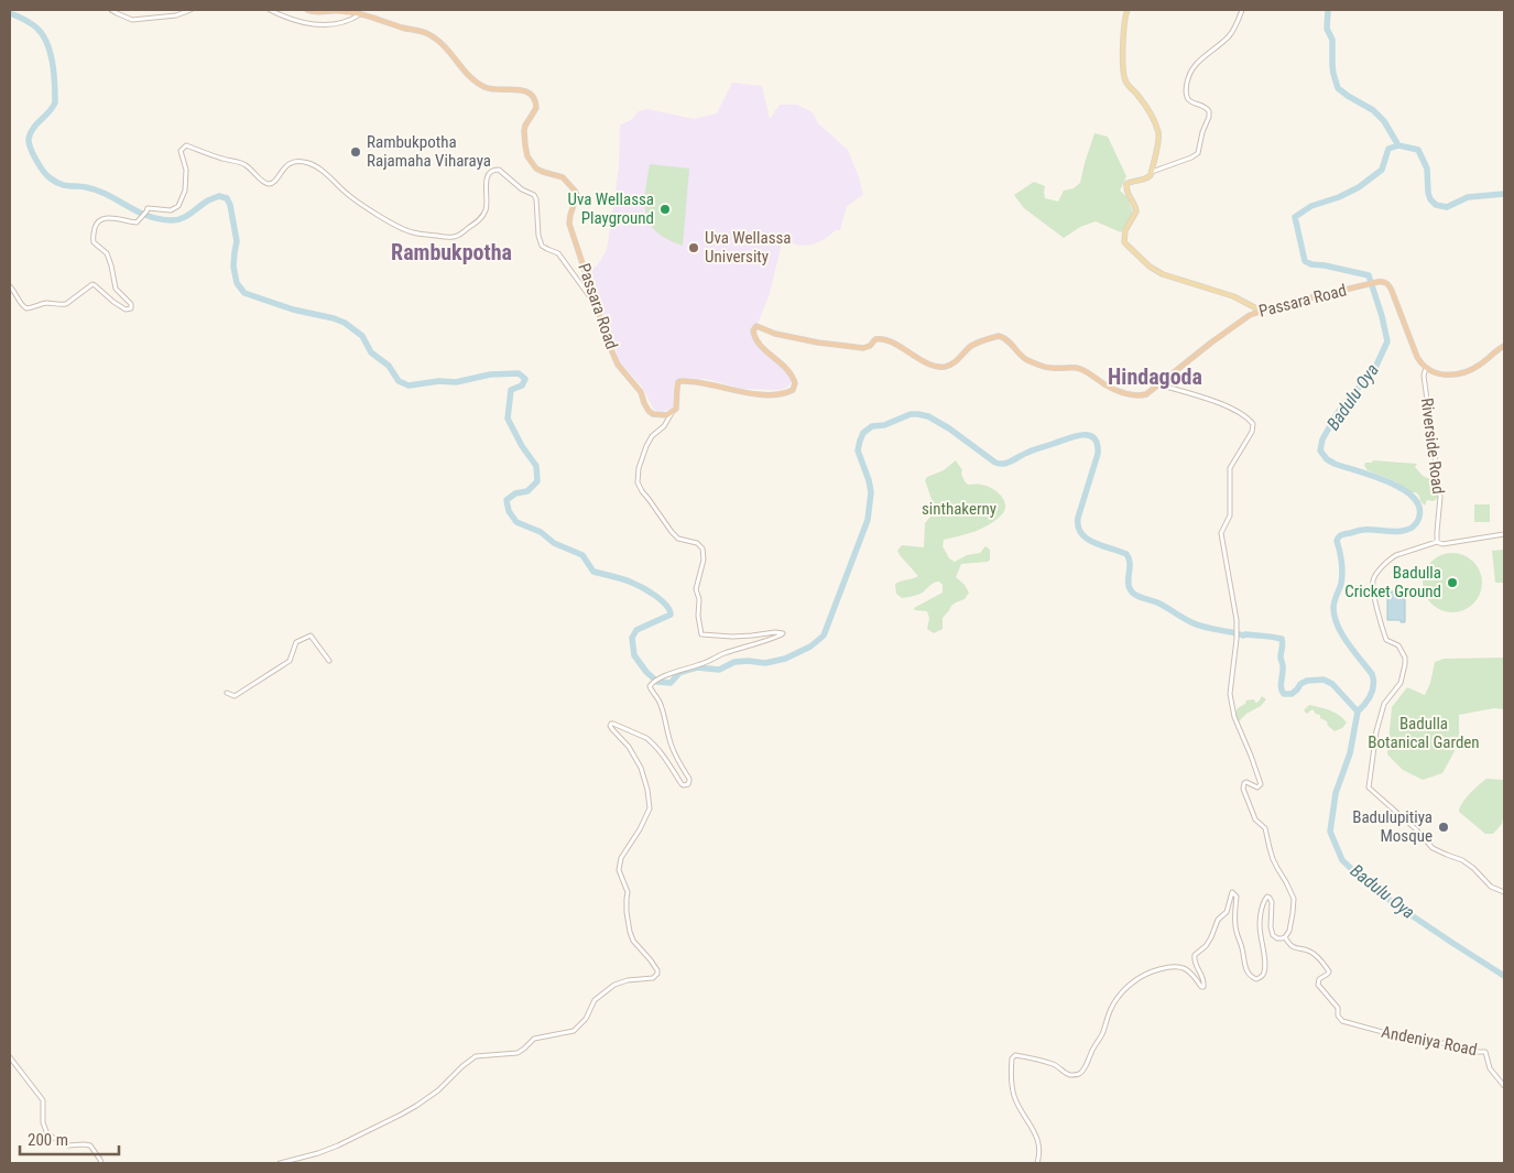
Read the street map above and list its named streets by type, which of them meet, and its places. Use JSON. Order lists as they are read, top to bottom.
{
  "streets": {
    "highway": ["Passara Road"],
    "street": ["Riverside Road", "Andeniya Road"]
  },
  "crossings": [
    ["Passara Road", "Riverside Road"]
  ],
  "districts": ["Rambukpotha", "Hindagoda"],
  "water": ["Badulu Oya"],
  "parks": ["sinthakerny", "Badulla Botanical Garden"],
  "places": [
    "Rambukpotha Rajamaha Viharaya",
    "Uva Wellassa Playground",
    "Uva Wellassa University",
    "Badulla Cricket Ground",
    "Badulupitiya Mosque"
  ],
  "scale_bar": "200 m"
}
